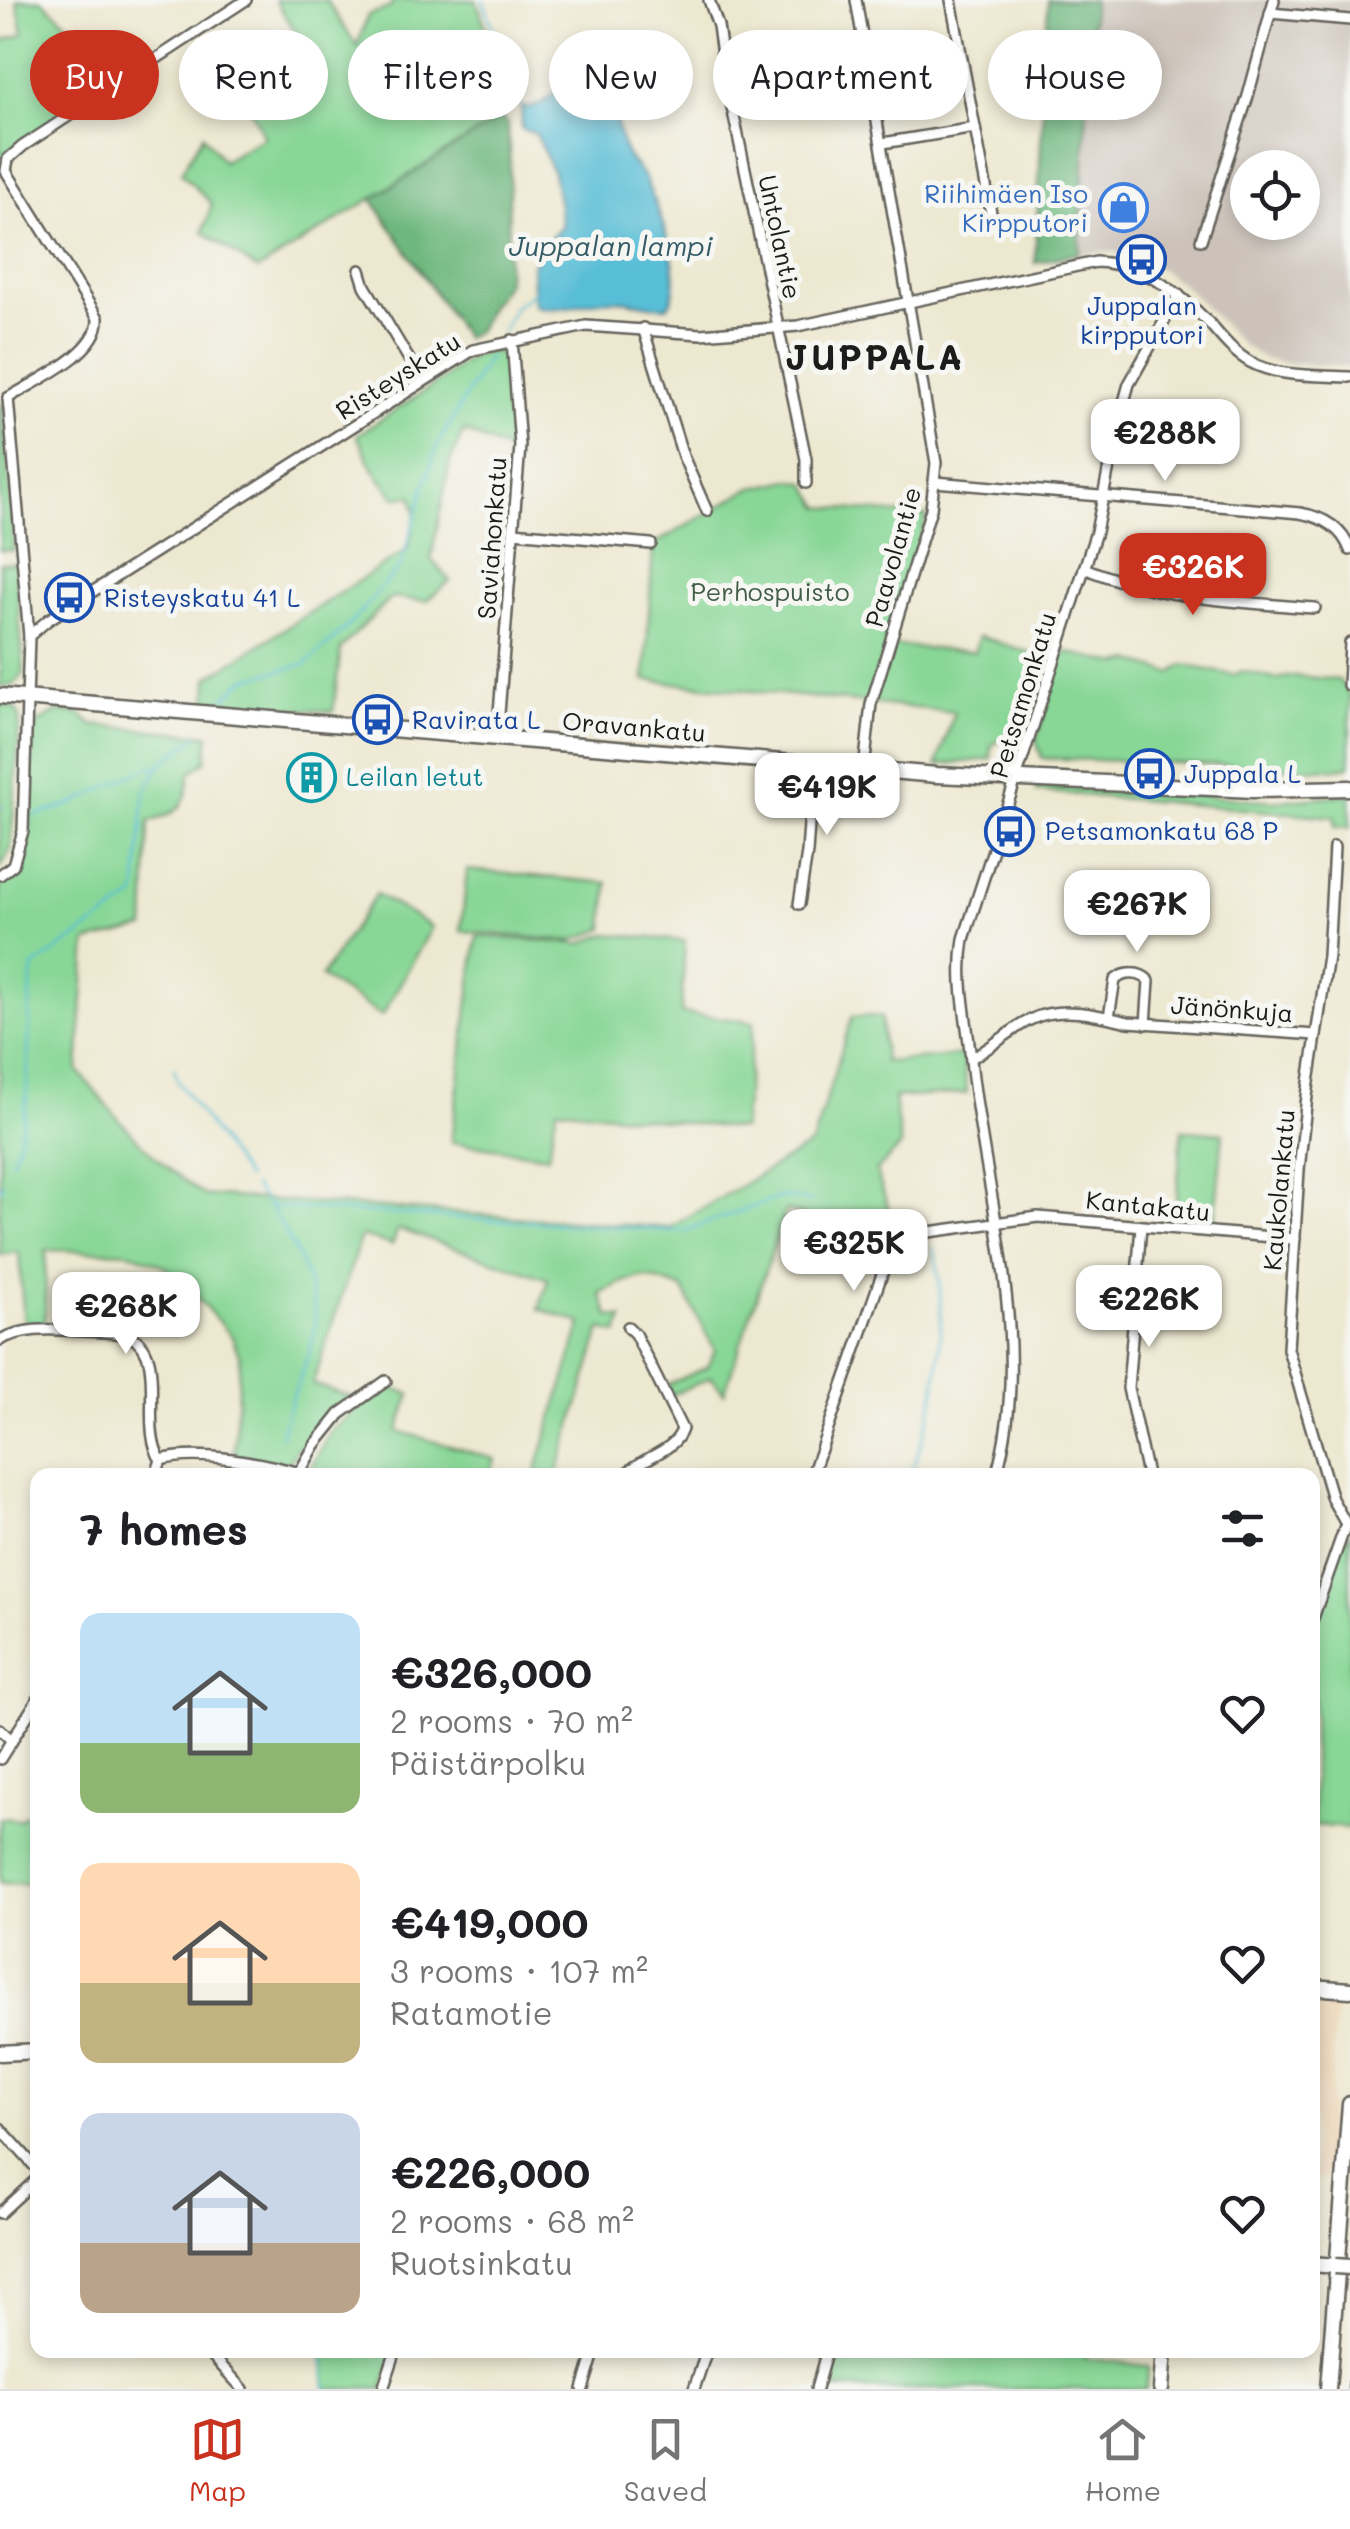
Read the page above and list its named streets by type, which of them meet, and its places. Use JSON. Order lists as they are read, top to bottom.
{
  "streets": {
    "street": [
      "Untolantie",
      "Risteyskatu",
      "Saviahonkatu",
      "Paavolantie",
      "Petsamonkatu",
      "Oravankatu",
      "Jänönkuja",
      "Kaukolankatu",
      "Kantakatu"
    ]
  },
  "crossings": [
    ["Untolantie", "Risteyskatu"],
    ["Risteyskatu", "Saviahonkatu"],
    ["Risteyskatu", "Paavolantie"],
    ["Risteyskatu", "Petsamonkatu"],
    ["Saviahonkatu", "Oravankatu"],
    ["Paavolantie", "Oravankatu"],
    ["Petsamonkatu", "Oravankatu"],
    ["Petsamonkatu", "Jänönkuja"],
    ["Petsamonkatu", "Kantakatu"],
    ["Jänönkuja", "Kaukolankatu"],
    ["Kaukolankatu", "Kantakatu"]
  ],
  "districts": ["JUPPALA"],
  "water": ["Juppalan lampi"],
  "parks": ["Perhospuisto"],
  "places": {
    "shop": ["Riihimäen Iso Kirpputori"],
    "bus stop": [
      "Juppalan kirpputori",
      "Risteyskatu 41 L",
      "Ravirata L",
      "Juppala L",
      "Petsamonkatu 68 P"
    ],
    "building": ["Leilan letut"]
  },
  "page": {
    "chip": [
      "Buy",
      "Rent",
      "Filters",
      "New",
      "Apartment",
      "House"
    ],
    "price": [
      "€288K",
      "€326K",
      "€419K",
      "€267K",
      "€325K",
      "€226K",
      "€268K"
    ],
    "heading": "7 homes",
    "list": [
      {
        "name": "€326,000",
        "note": "2 rooms · 70 m² · Päistärpolku"
      },
      {
        "name": "€419,000",
        "note": "3 rooms · 107 m² · Ratamotie"
      },
      {
        "name": "€226,000",
        "note": "2 rooms · 68 m² · Ruotsinkatu"
      }
    ],
    "tabs": ["Map", "Saved", "Home"]
  }
}
